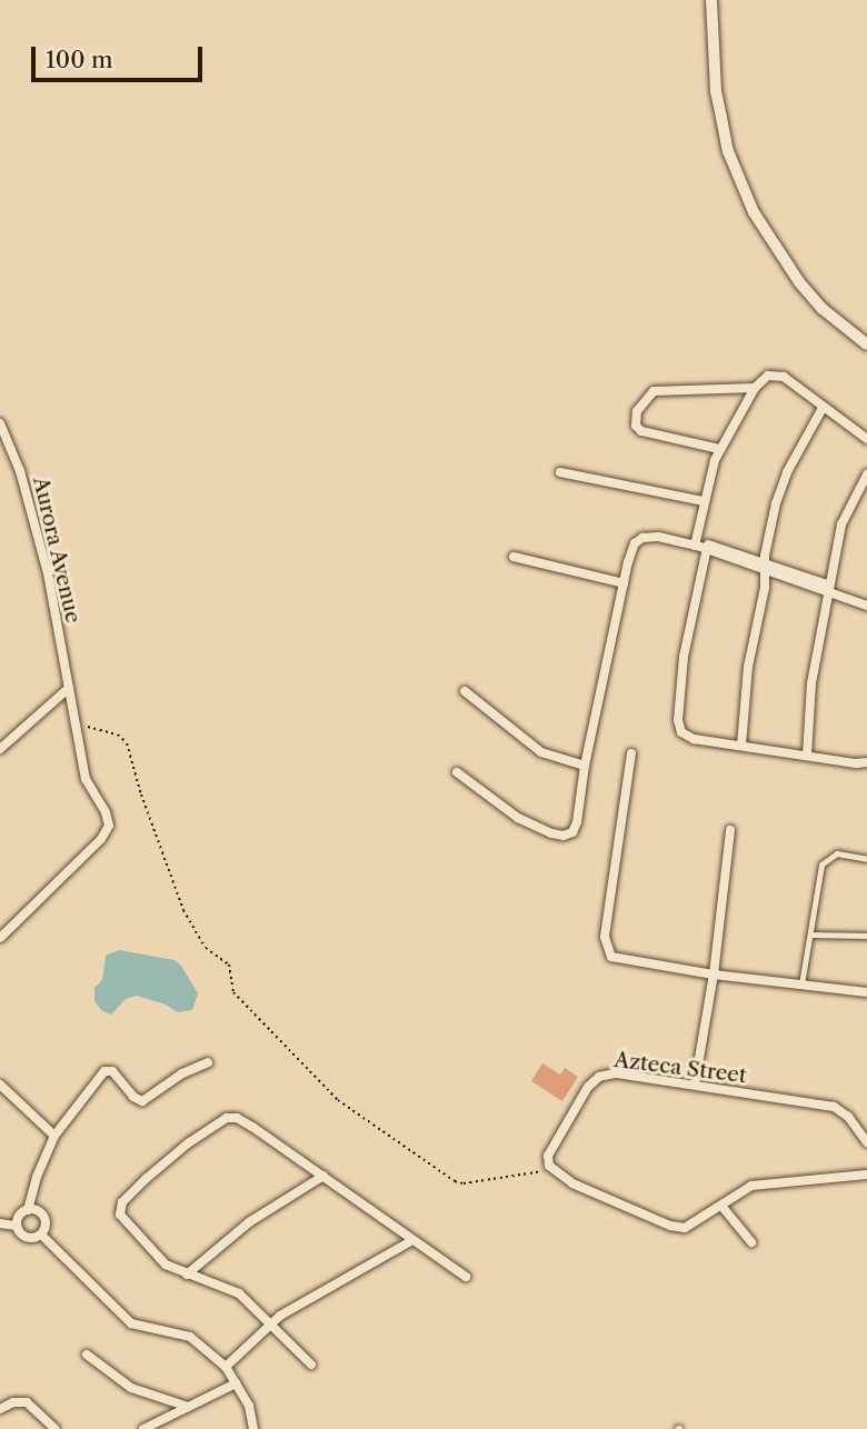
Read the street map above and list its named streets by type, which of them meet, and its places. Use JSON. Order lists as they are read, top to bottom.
{
  "streets": {
    "street": ["Aurora Avenue", "Azteca Street"]
  },
  "scale_bar": "100 m"
}
